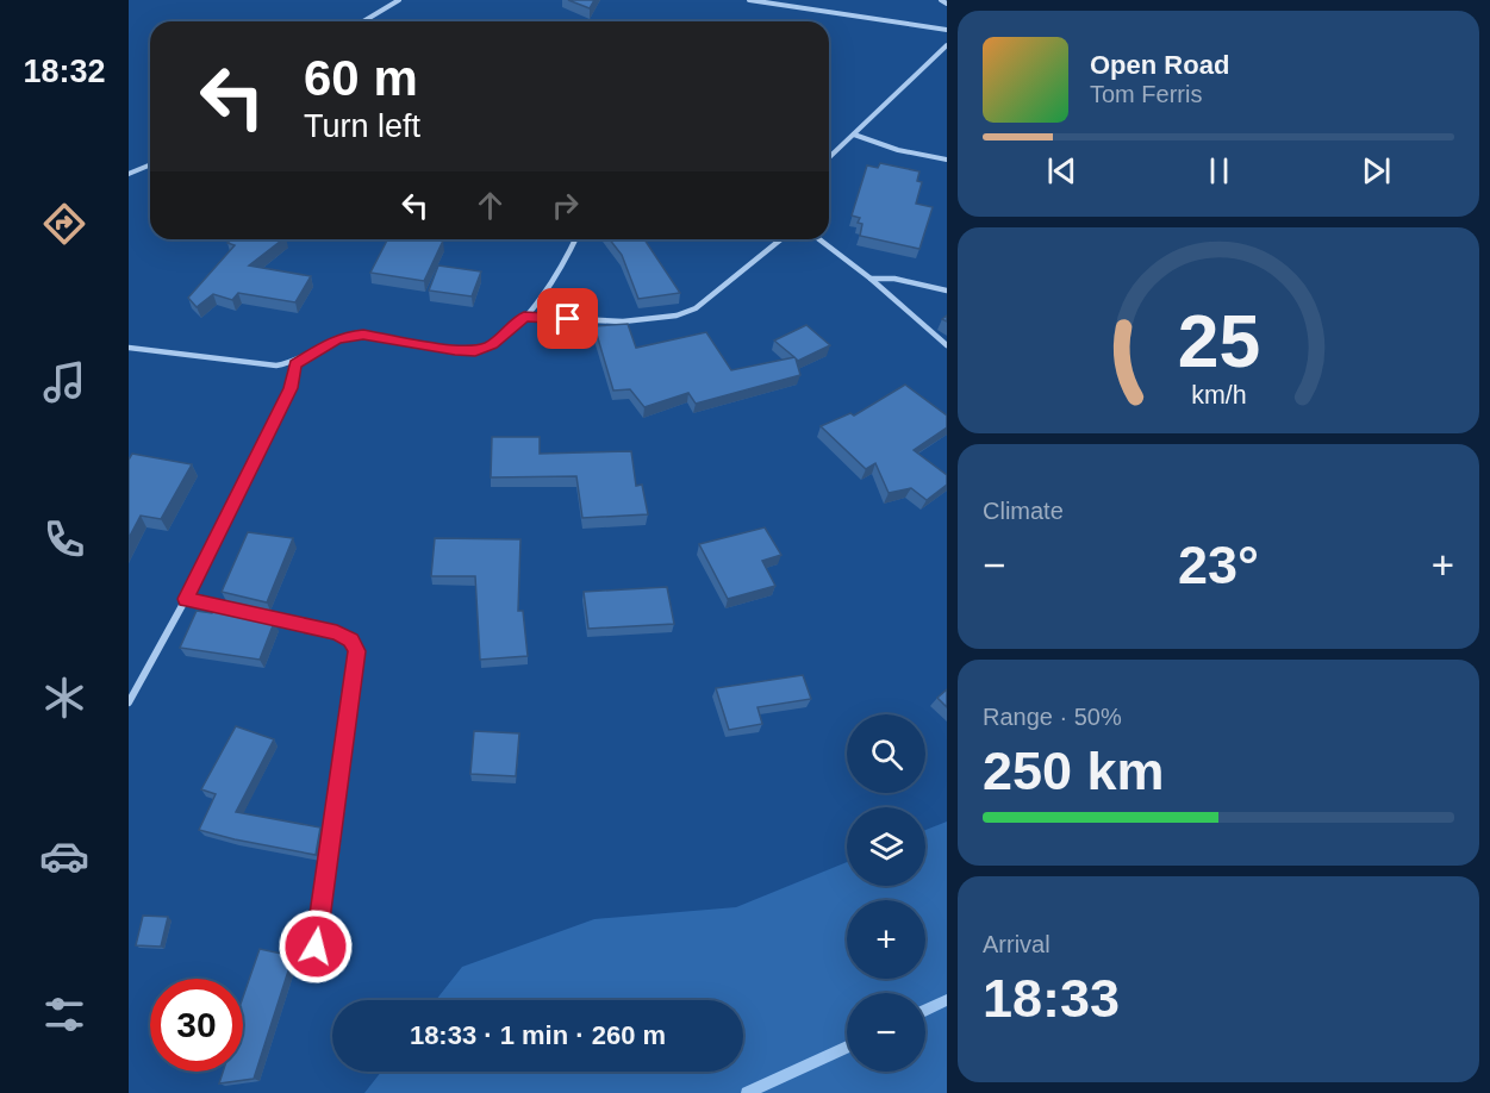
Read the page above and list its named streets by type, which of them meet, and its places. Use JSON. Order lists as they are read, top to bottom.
{
  "page": {
    "tabs": "18:32",
    "turn": ["60 m", "Turn left"],
    "song": ["Open Road", "Tom Ferris"],
    "tile": [
      "Climate",
      ["Range · 50%", "250 km"],
      ["Arrival", "18:33"]
    ],
    "heat": ["−", "23°", "+"],
    "map_buttons": ["+", "−"],
    "limit": "30",
    "trip": "18:33 · 1 min · 260 m",
    "gauge": ["25", "km/h"]
  }
}
